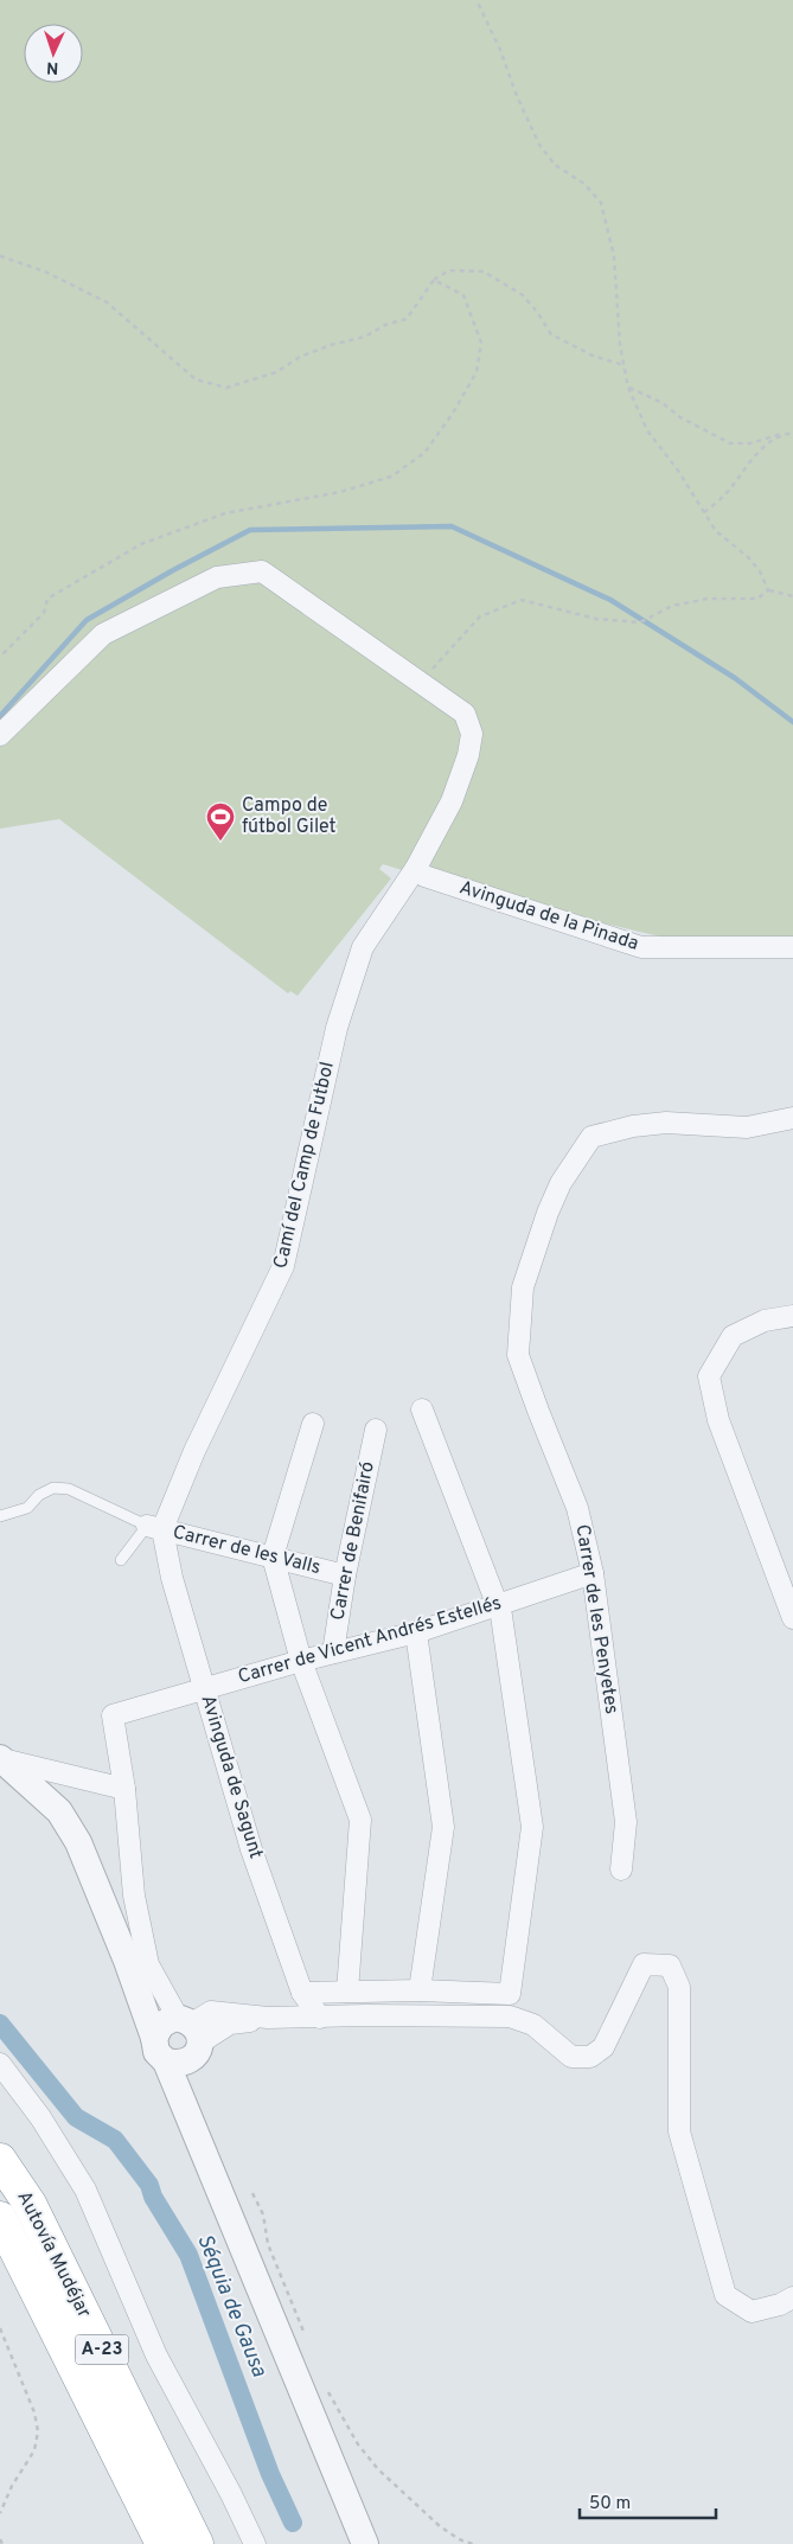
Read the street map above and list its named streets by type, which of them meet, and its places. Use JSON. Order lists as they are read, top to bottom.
{
  "streets": {
    "highway": ["Autovía Mudéjar", "A-23"],
    "street": [
      "Avinguda de la Pinada",
      "Camí del Camp de Futbol",
      "Carrer de Benifairó",
      "Carrer de les Valls",
      "Carrer de les Penyetes",
      "Carrer de Vicent Andrés Estellés",
      "Avinguda de Sagunt"
    ]
  },
  "crossings": [
    ["Avinguda de la Pinada", "Camí del Camp de Futbol"],
    ["Camí del Camp de Futbol", "Carrer de les Valls"],
    ["Camí del Camp de Futbol", "Avinguda de Sagunt"],
    ["Carrer de Benifairó", "Carrer de les Valls"],
    ["Carrer de Benifairó", "Carrer de Vicent Andrés Estellés"],
    ["Carrer de les Valls", "Avinguda de Sagunt"],
    ["Carrer de les Penyetes", "Carrer de Vicent Andrés Estellés"],
    ["Carrer de Vicent Andrés Estellés", "Avinguda de Sagunt"]
  ],
  "water": ["Séquia de Gausa"],
  "places": {
    "sports": ["Campo de fútbol Gilet"]
  },
  "scale_bar": "50 m",
  "north": "bottom"
}
